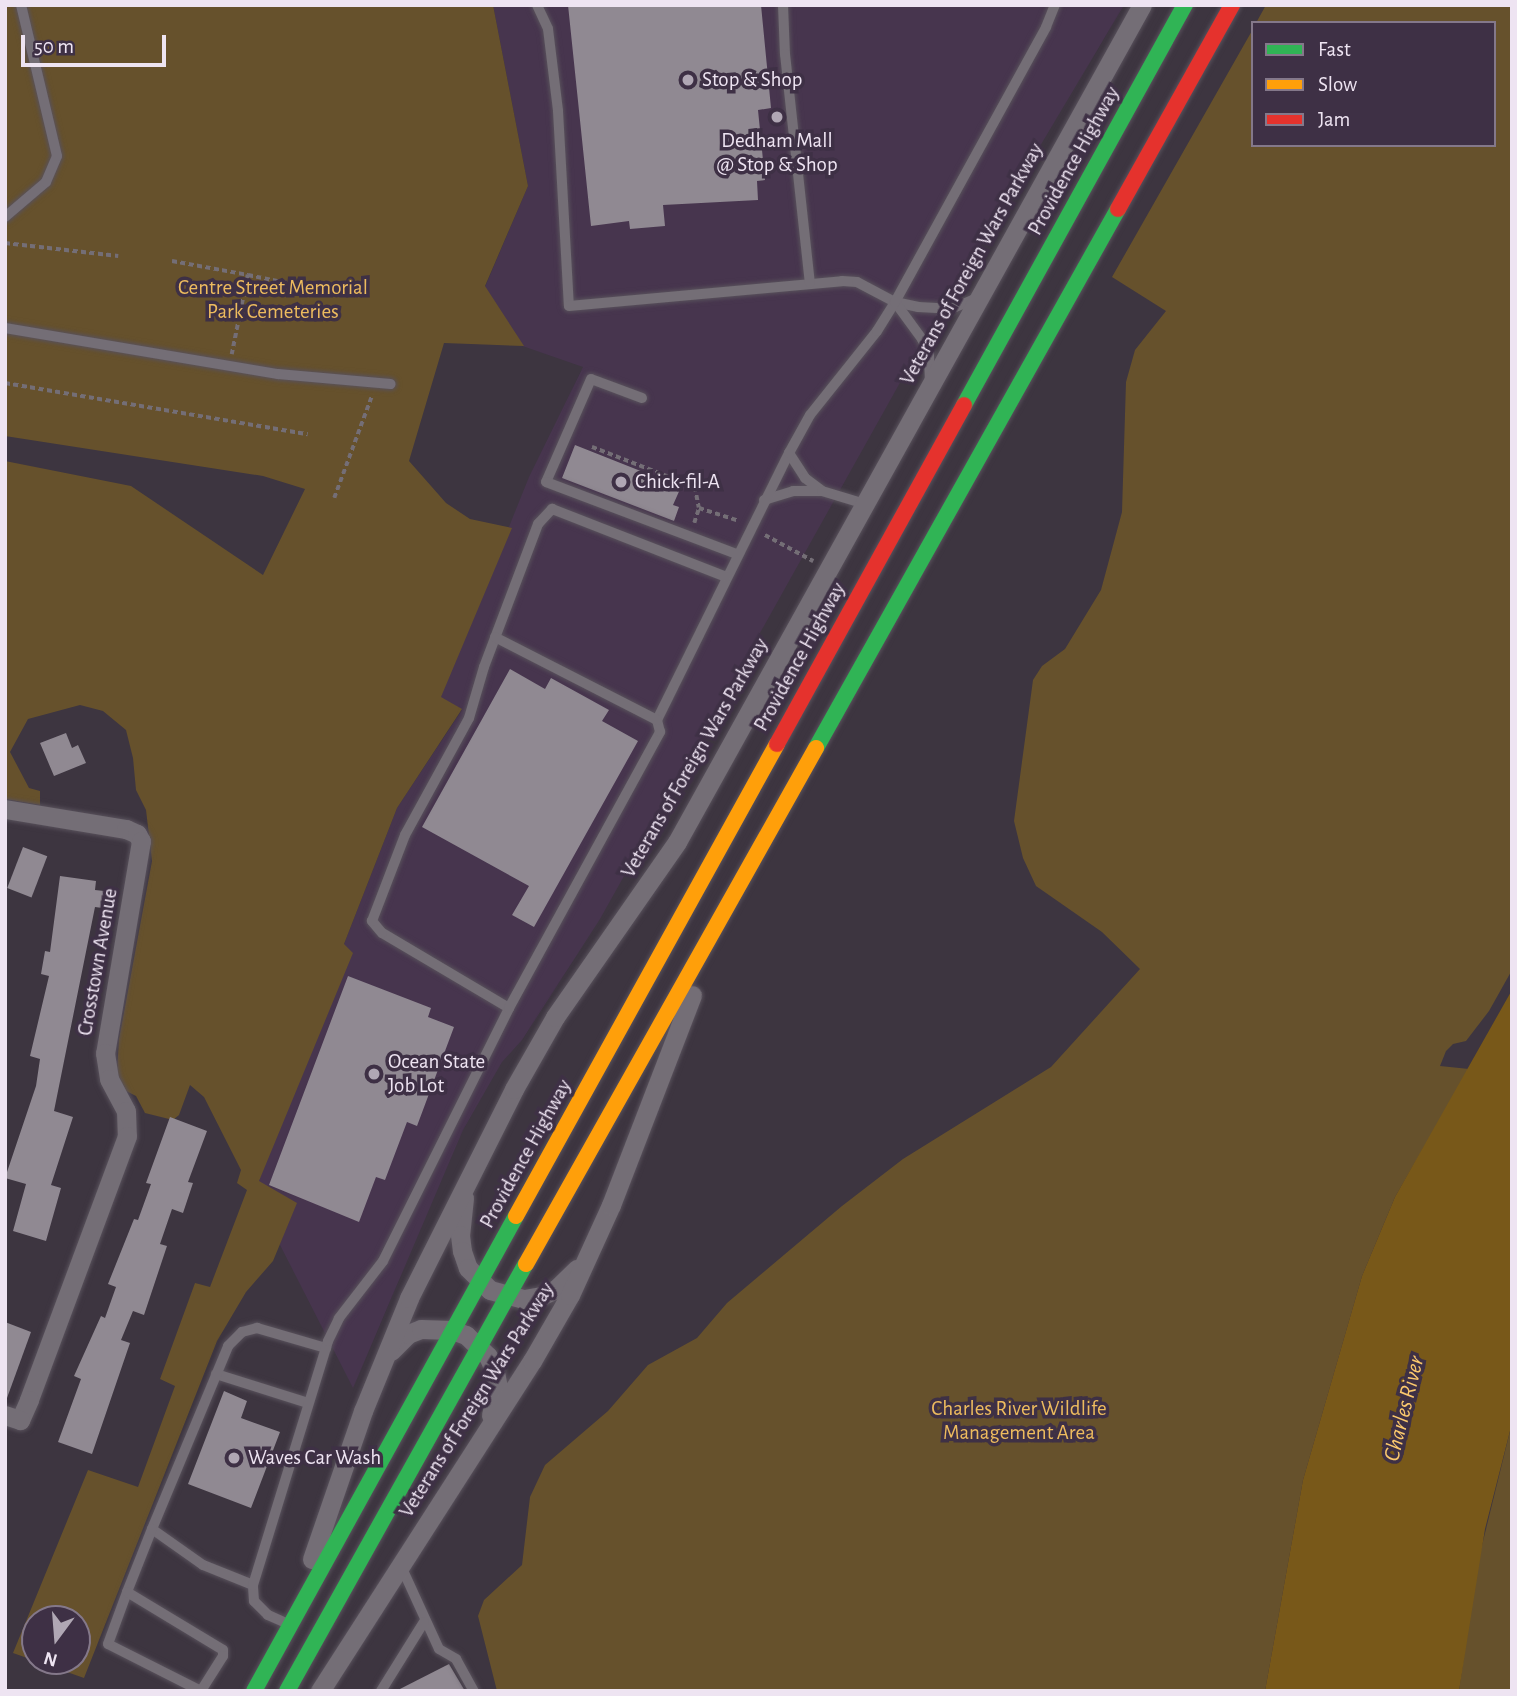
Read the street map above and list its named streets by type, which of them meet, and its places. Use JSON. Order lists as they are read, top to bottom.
{
  "streets": {
    "highway": ["Providence Highway", "Veterans of Foreign Wars Parkway"],
    "street": ["Crosstown Avenue"]
  },
  "crossings": [
    ["Providence Highway", "Veterans of Foreign Wars Parkway"]
  ],
  "water": ["Charles River"],
  "parks": ["Centre Street Memorial Park Cemeteries", "Charles River Wildlife Management Area"],
  "places": [
    "Stop & Shop",
    "Dedham Mall @ Stop & Shop",
    "Chick-fil-A",
    "Ocean State Job Lot",
    "Waves Car Wash"
  ],
  "legend": ["Fast", "Slow", "Jam"],
  "scale_bar": "50 m",
  "north": "bottom"
}
